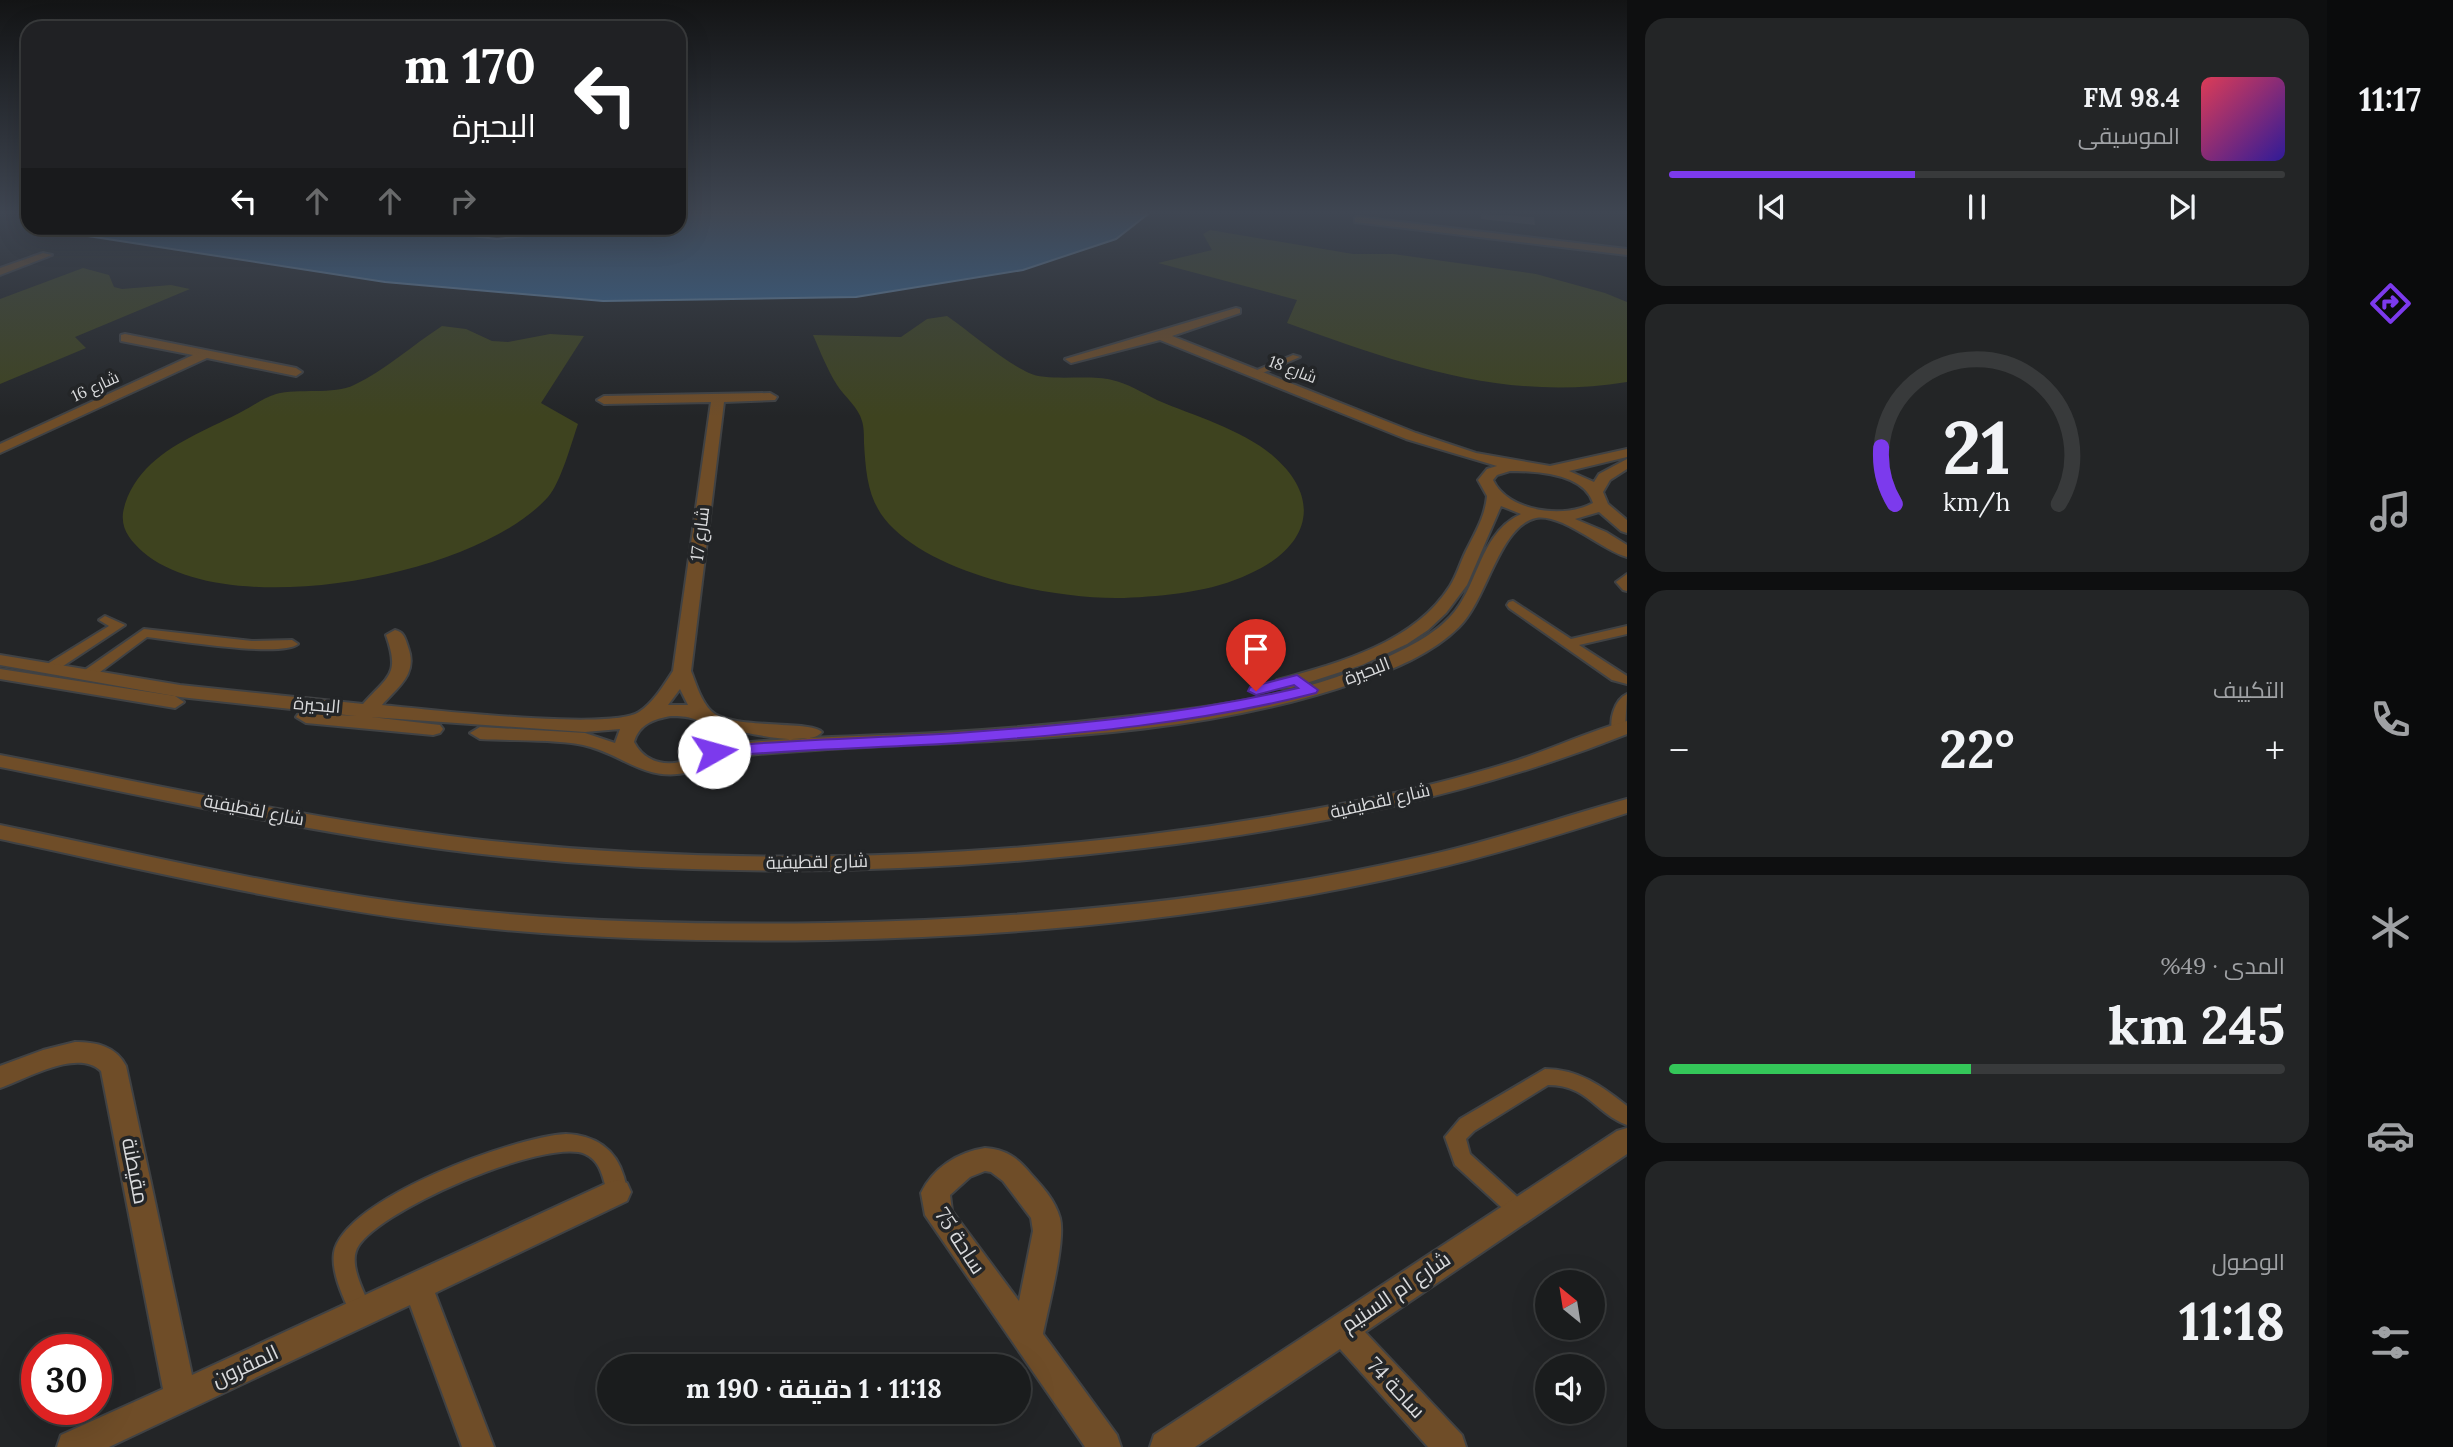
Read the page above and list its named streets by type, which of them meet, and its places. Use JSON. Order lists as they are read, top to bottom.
{
  "streets": {
    "street": [
      "شارع 18",
      "شارع 16",
      "شارع 17",
      "البحيرة",
      "شارع لقطيفية",
      "مقيطنة",
      "ساحة 75",
      "شارع ام السنيم",
      "المقرون",
      "ساحة 74"
    ]
  },
  "crossings": [
    ["شارع 18", "البحيرة"],
    ["شارع 17", "البحيرة"],
    ["مقيطنة", "المقرون"],
    ["شارع ام السنيم", "ساحة 74"]
  ],
  "north": "top left",
  "page": {
    "tabs": "11:17",
    "turn": ["170 m", "البحيرة"],
    "song": ["98.4 FM", "الموسيقى"],
    "tile": [
      "التكييف",
      ["المدى · 49%", "245 km"],
      ["الوصول", "11:18"]
    ],
    "heat": ["−", "22°", "+"],
    "limit": "30",
    "trip": "11:18 · 1 دقيقة · 190 m",
    "gauge": ["21", "km/h"]
  }
}
